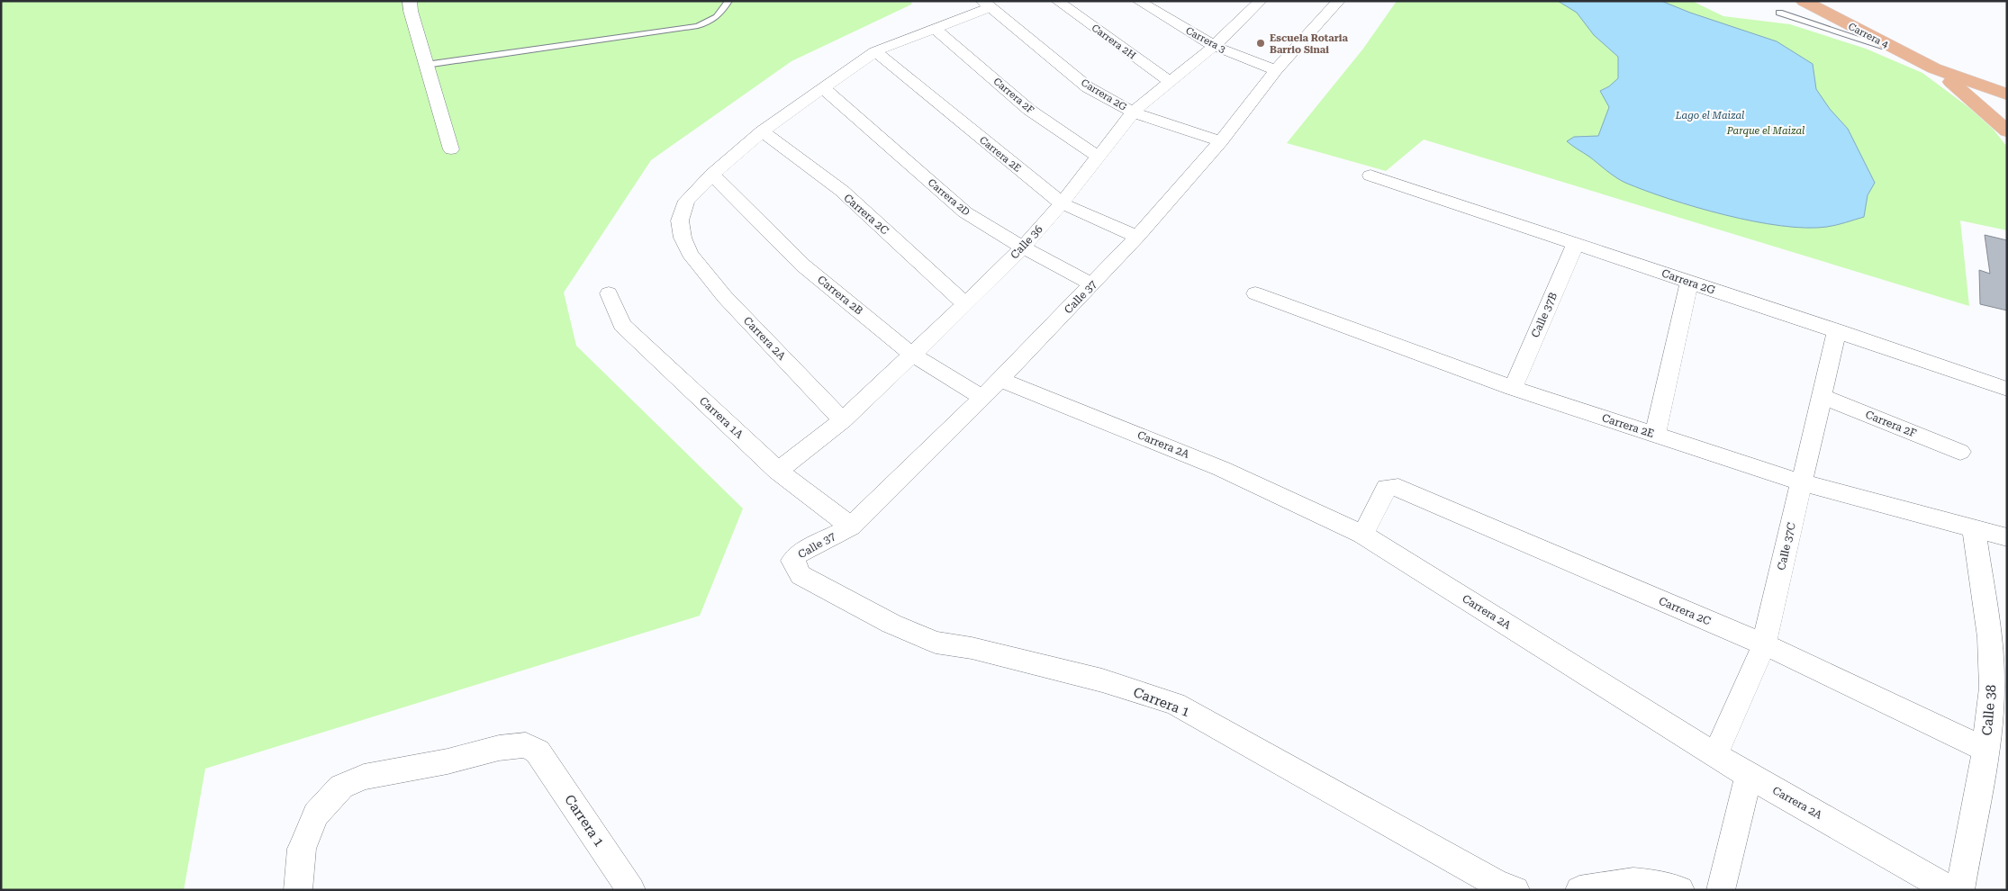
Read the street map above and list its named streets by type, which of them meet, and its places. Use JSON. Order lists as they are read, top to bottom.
{
  "streets": {
    "main road": ["Carrera 4"],
    "street": [
      "Carrera 3",
      "Carrera 2H",
      "Carrera 2G",
      "Carrera 2F",
      "Carrera 2E",
      "Carrera 2D",
      "Carrera 2C",
      "Calle 36",
      "Carrera 2B",
      "Calle 37",
      "Calle 37B",
      "Carrera 2A",
      "Carrera 1A",
      "Calle 37C",
      "Carrera 1",
      "Calle 38"
    ]
  },
  "crossings": [
    ["Carrera 3", "Calle 36"],
    ["Carrera 3", "Calle 37"],
    ["Carrera 2H", "Calle 36"],
    ["Carrera 2G", "Calle 36"],
    ["Carrera 2G", "Calle 37"],
    ["Carrera 2G", "Calle 37B"],
    ["Carrera 2G", "Carrera 2A"],
    ["Carrera 2G", "Calle 37C"],
    ["Carrera 2F", "Calle 36"],
    ["Carrera 2F", "Carrera 2A"],
    ["Carrera 2F", "Calle 37C"],
    ["Carrera 2E", "Calle 36"],
    ["Carrera 2E", "Calle 37"],
    ["Carrera 2E", "Calle 37B"],
    ["Carrera 2E", "Carrera 2A"],
    ["Carrera 2E", "Calle 37C"],
    ["Carrera 2E", "Calle 38"],
    ["Carrera 2D", "Calle 36"],
    ["Carrera 2D", "Calle 37"],
    ["Carrera 2D", "Carrera 2A"],
    ["Carrera 2C", "Calle 36"],
    ["Carrera 2C", "Carrera 2A"],
    ["Carrera 2C", "Calle 37C"],
    ["Carrera 2C", "Calle 38"],
    ["Calle 36", "Carrera 2B"],
    ["Calle 36", "Carrera 2A"],
    ["Calle 36", "Carrera 1A"],
    ["Carrera 2B", "Calle 37"],
    ["Carrera 2B", "Carrera 2A"],
    ["Calle 37", "Carrera 2A"],
    ["Calle 37", "Carrera 1A"],
    ["Calle 37", "Carrera 1"],
    ["Carrera 2A", "Calle 37C"]
  ],
  "water": ["Lago el Maizal"],
  "parks": ["Parque el Maizal"],
  "places": ["Escuela Rotaria Barrio Sinai"]
}
